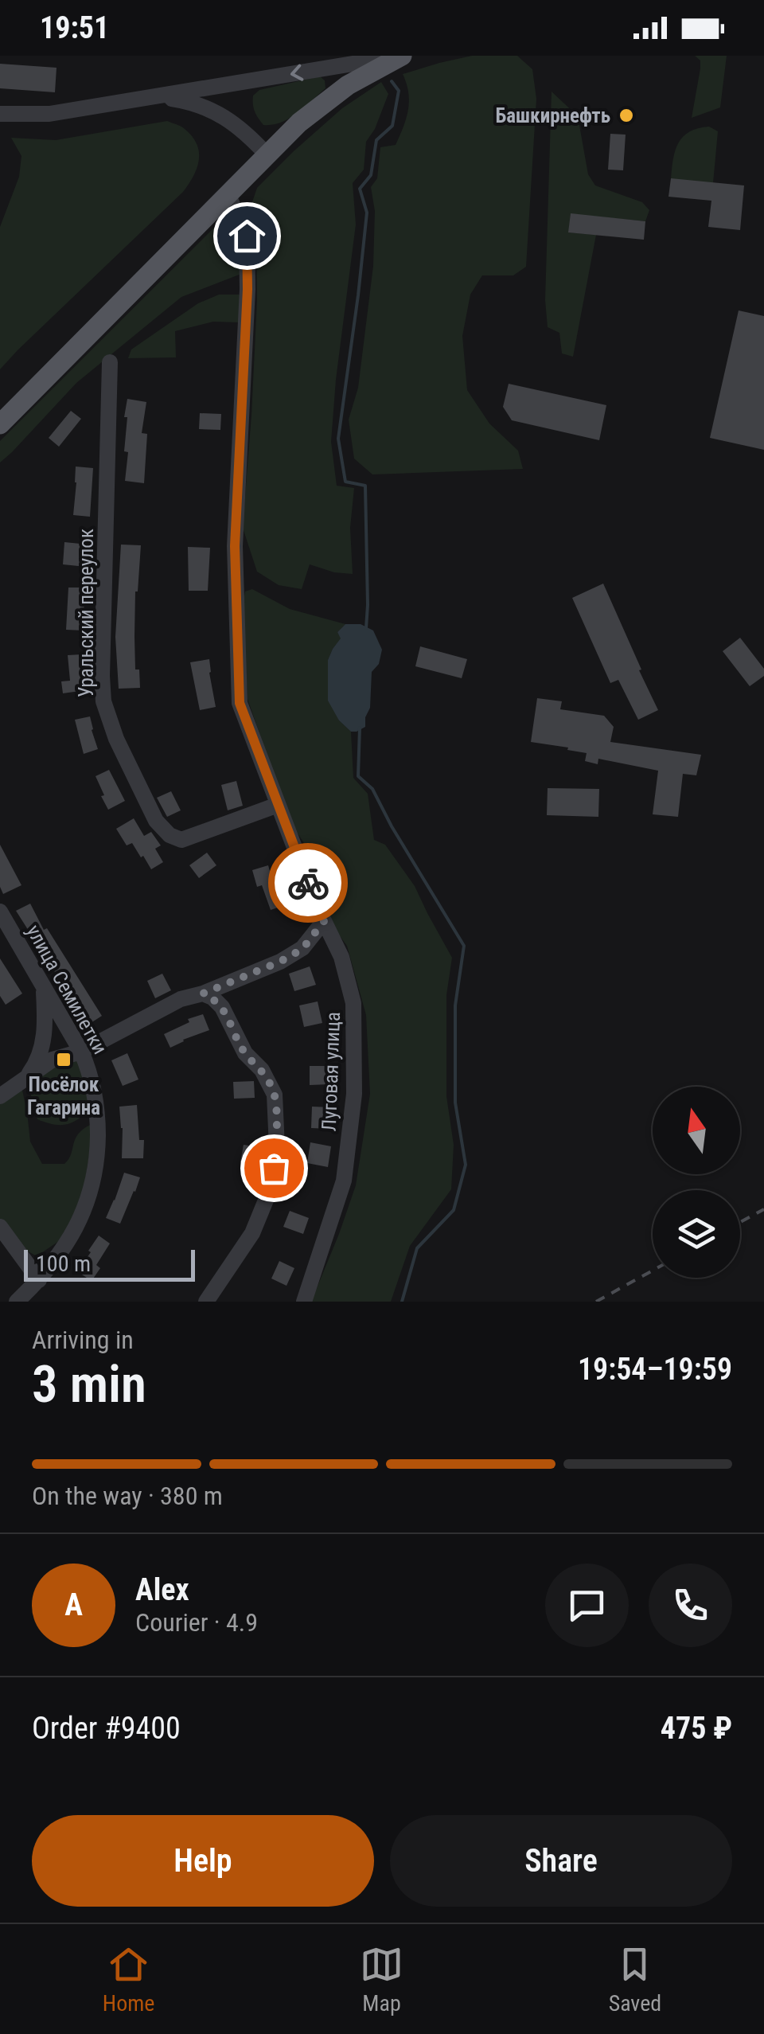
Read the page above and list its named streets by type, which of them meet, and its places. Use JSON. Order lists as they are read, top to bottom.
{
  "streets": {
    "street": ["Уральский переулок", "улица Семилетки", "Луговая улица"]
  },
  "crossings": [
    ["Уральский переулок", "Луговая улица"]
  ],
  "places": {
    "other": ["Башкирнефть"],
    "transit": ["Посёлок Гагарина"]
  },
  "scale_bar": "100 m",
  "north": "top",
  "page": {
    "status": "19:51",
    "scale": "100 m",
    "heading": ["3 min", "Arriving in", "19:54–19:59"],
    "panel": [
      "Alex",
      "Courier · 4.9",
      "Order #9400",
      "475 ₽"
    ],
    "bar": "On the way · 380 m",
    "round": "A",
    "buttons": ["Help", "Share"],
    "tabs": ["Home", "Map", "Saved"]
  }
}
